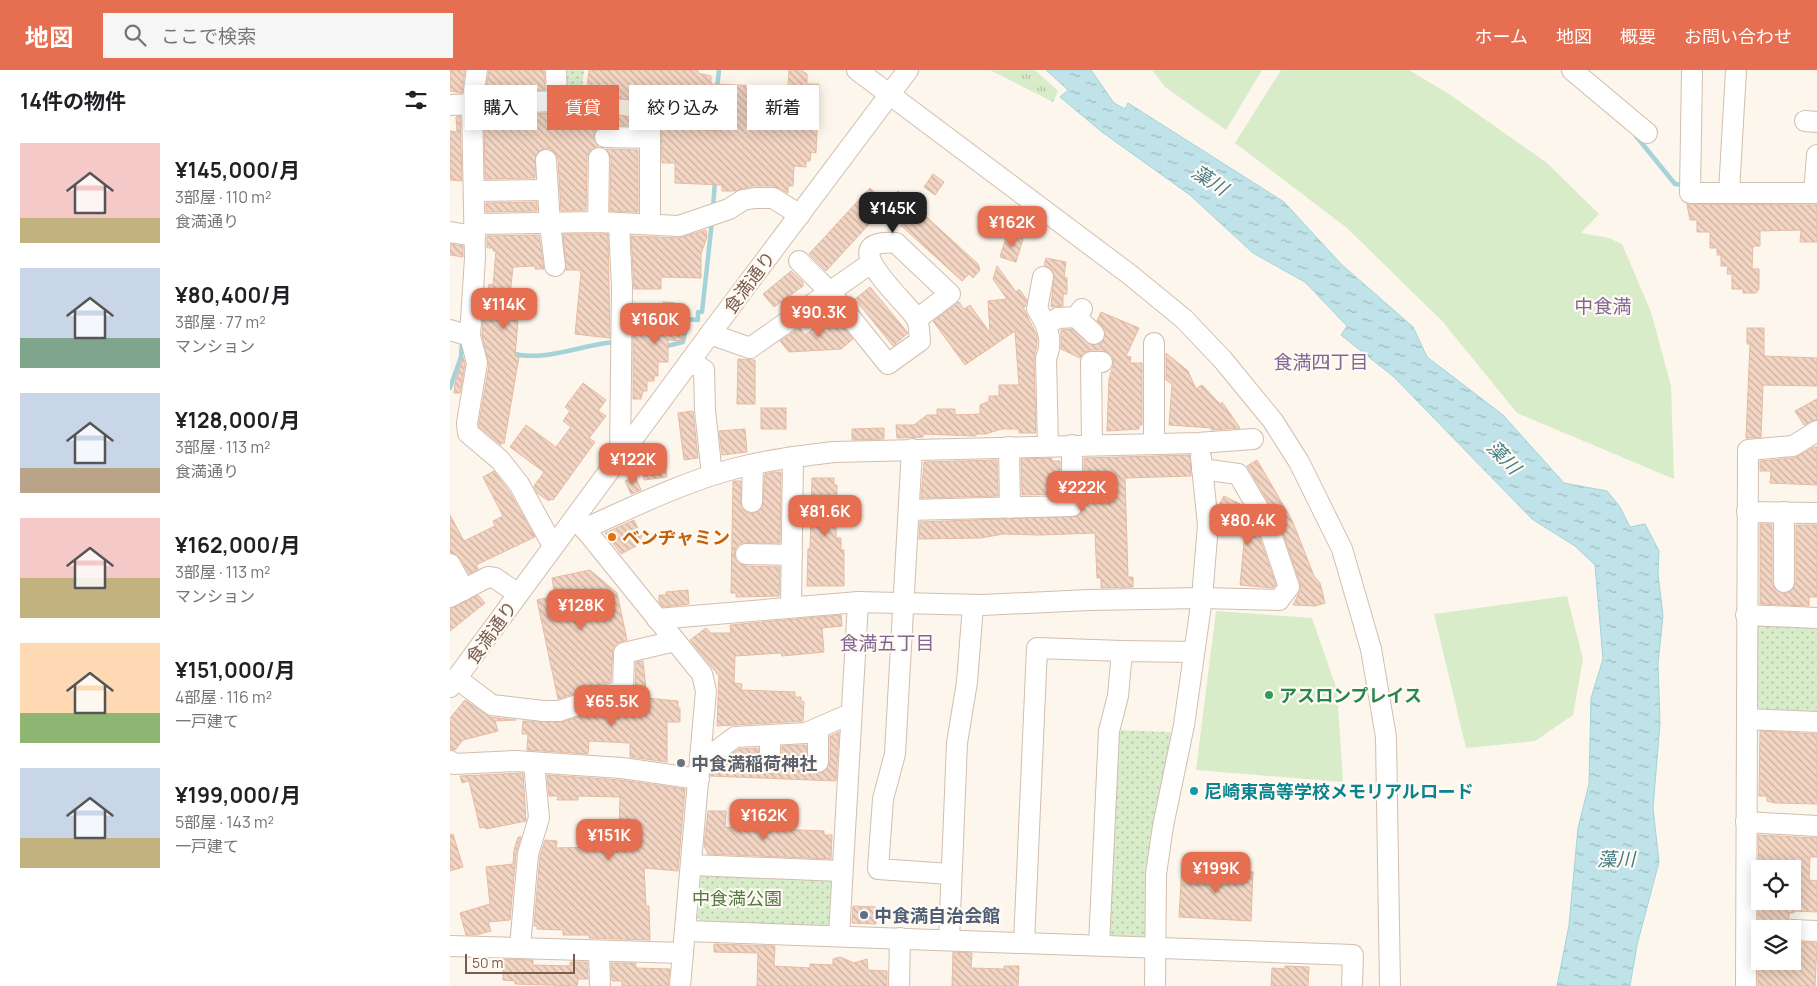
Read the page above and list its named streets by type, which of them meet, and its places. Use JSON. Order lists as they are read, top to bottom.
{
  "streets": {
    "street": ["食満通り"]
  },
  "districts": ["中食満", "食満四丁目", "食満五丁目"],
  "water": ["藻川"],
  "parks": ["中食満公園"],
  "places": [
    "ベンヂャミン",
    "アスロンプレイス",
    "中食満稲荷神社",
    "尼崎東高等学校メモリアルロード",
    "中食満自治会館"
  ],
  "scale_bar": "50 m",
  "page": {
    "header": "地図",
    "search": "ここで検索",
    "nav": [
      "ホーム",
      "地図",
      "概要",
      "お問い合わせ"
    ],
    "heading": "14件の物件",
    "chip": [
      "購入",
      "賃貸",
      "絞り込み",
      "新着"
    ],
    "list": [
      {
        "name": "¥145,000/月",
        "note": "3部屋 · 110 m² · 食満通り"
      },
      {
        "name": "¥80,400/月",
        "note": "3部屋 · 77 m² · マンション"
      },
      {
        "name": "¥128,000/月",
        "note": "3部屋 · 113 m² · 食満通り"
      },
      {
        "name": "¥162,000/月",
        "note": "3部屋 · 113 m² · マンション"
      },
      {
        "name": "¥151,000/月",
        "note": "4部屋 · 116 m² · 一戸建て"
      },
      {
        "name": "¥199,000/月",
        "note": "5部屋 · 143 m² · 一戸建て"
      }
    ],
    "price": [
      "¥145K",
      "¥162K",
      "¥114K",
      "¥90.3K",
      "¥160K",
      "¥122K",
      "¥222K",
      "¥81.6K",
      "¥80.4K",
      "¥128K",
      "¥65.5K",
      "¥162K",
      "¥151K",
      "¥199K"
    ],
    "scale": "50 m"
  }
}
